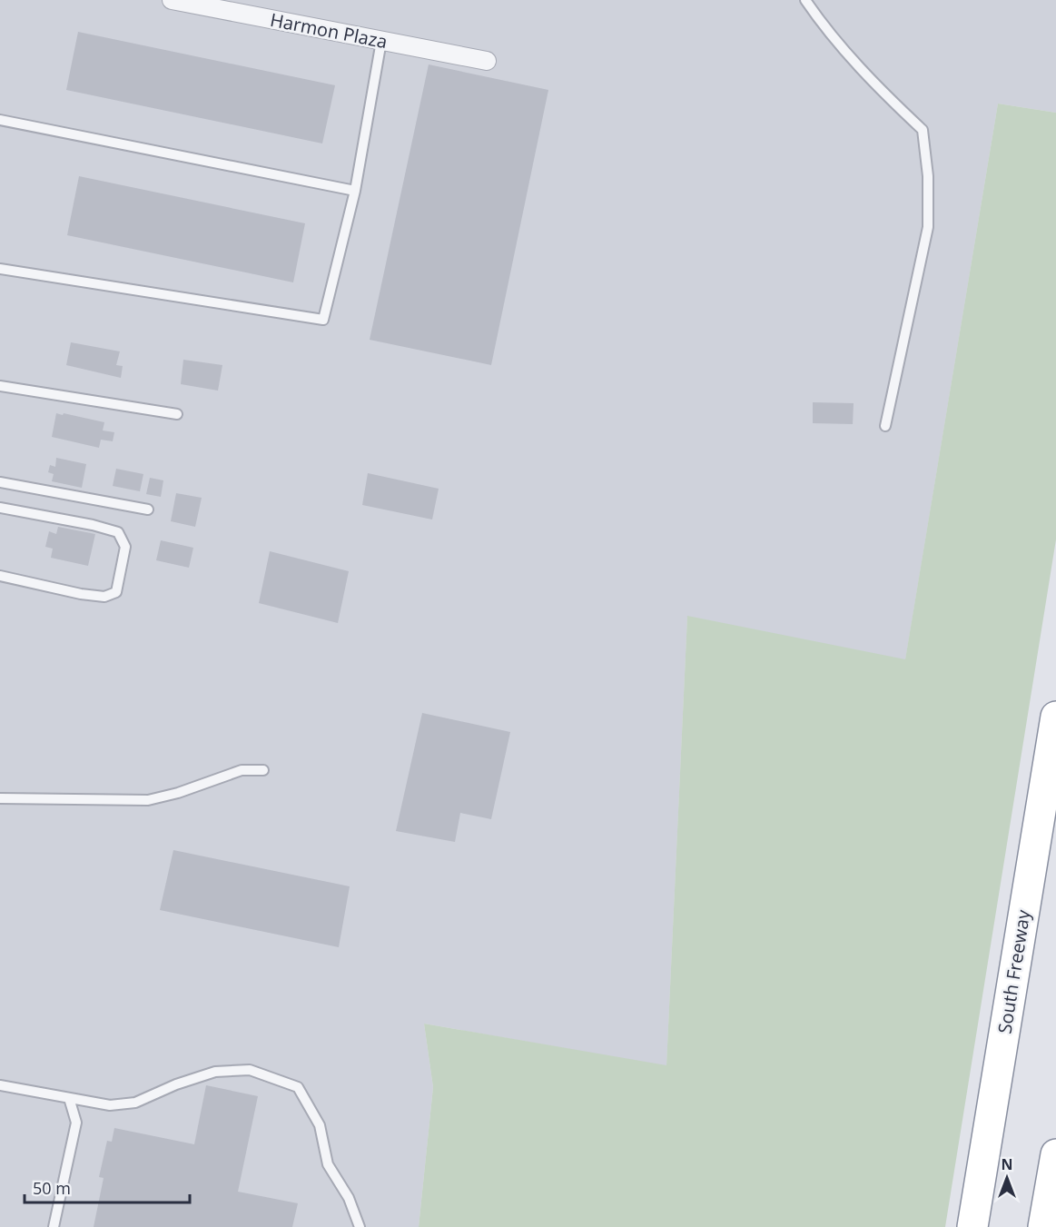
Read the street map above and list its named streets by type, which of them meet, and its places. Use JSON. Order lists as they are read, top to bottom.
{
  "streets": {
    "highway": ["South Freeway"],
    "street": ["Harmon Plaza"]
  },
  "scale_bar": "50 m",
  "north": "top"
}
